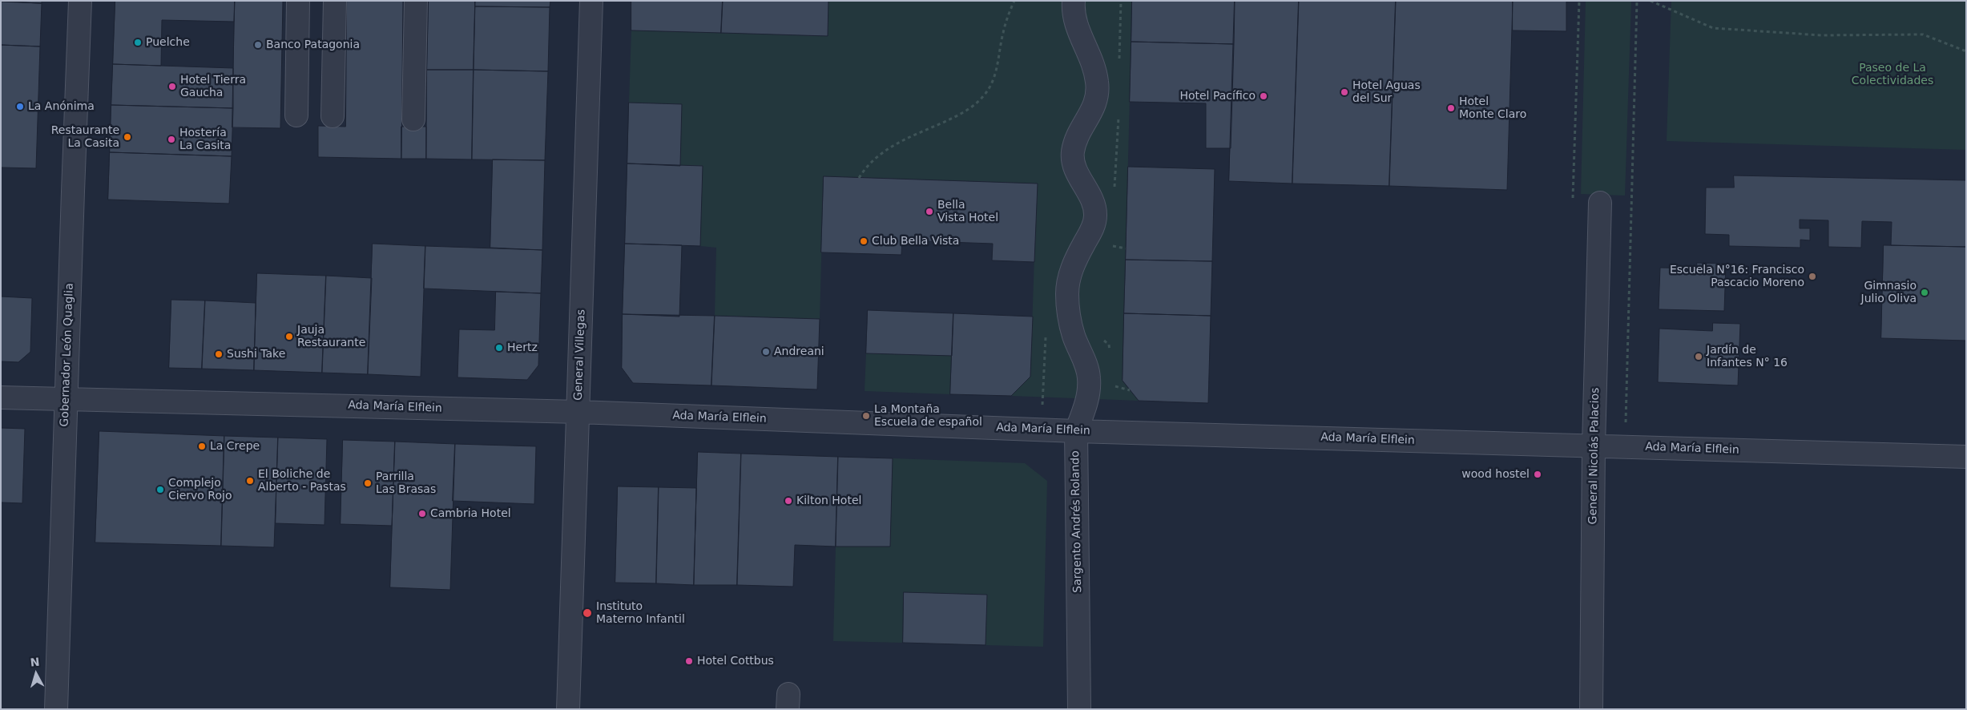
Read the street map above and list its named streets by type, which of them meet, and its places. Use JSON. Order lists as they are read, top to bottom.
{
  "streets": {
    "street": [
      "Gobernador León Quaglia",
      "General Villegas",
      "Ada María Elflein",
      "General Nicolás Palacios",
      "Sargento Andrés Rolando"
    ]
  },
  "crossings": [
    ["Gobernador León Quaglia", "Ada María Elflein"],
    ["General Villegas", "Ada María Elflein"],
    ["Ada María Elflein", "General Nicolás Palacios"],
    ["Ada María Elflein", "Sargento Andrés Rolando"]
  ],
  "parks": ["Paseo de La Colectividades"],
  "places": [
    "Puelche",
    "Banco Patagonia",
    "Hotel Tierra Gaucha",
    "Hotel Aguas del Sur",
    "Hotel Pacífico",
    "La Anónima",
    "Hotel Monte Claro",
    "Restaurante La Casita",
    "Hostería La Casita",
    "Bella Vista Hotel",
    "Club Bella Vista",
    "Escuela N°16: Francisco Pascacio Moreno",
    "Gimnasio Julio Oliva",
    "Jauja Restaurante",
    "Hertz",
    "Andreani",
    "Sushi Take",
    "Jardín de Infantes N° 16",
    "La Montaña Escuela de español",
    "La Crepe",
    "wood hostel",
    "El Boliche de Alberto - Pastas",
    "Parrilla Las Brasas",
    "Complejo Ciervo Rojo",
    "Kilton Hotel",
    "Cambria Hotel",
    "Instituto Materno Infantil",
    "Hotel Cottbus"
  ],
  "north": "top"
}
